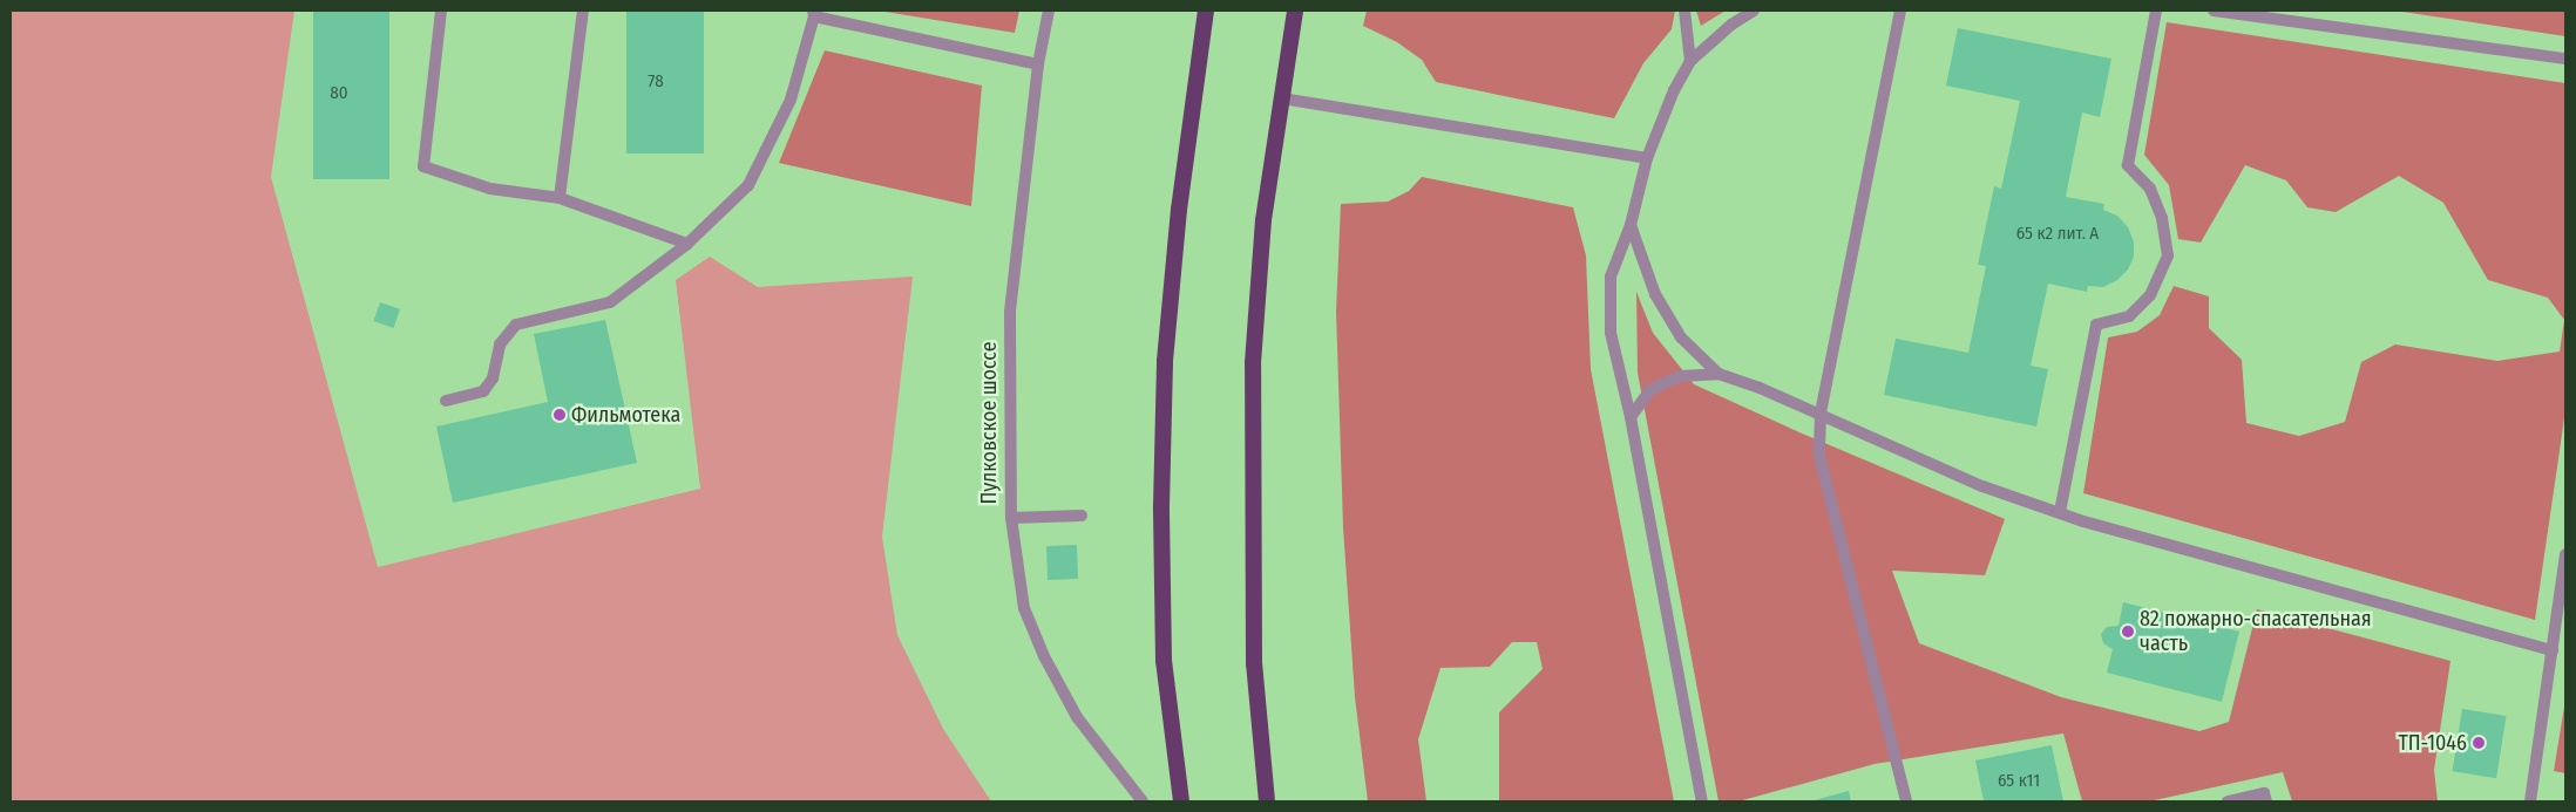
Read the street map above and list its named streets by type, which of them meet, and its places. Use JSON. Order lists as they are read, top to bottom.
{
  "streets": {
    "street": ["Пулковское шоссе"]
  },
  "places": ["Фильмотека", "82 пожарно-спасательная часть", "ТП-1046"],
  "house_numbers": [
    "78",
    "80",
    "65 к2 лит. А",
    "65 к11"
  ]
}
